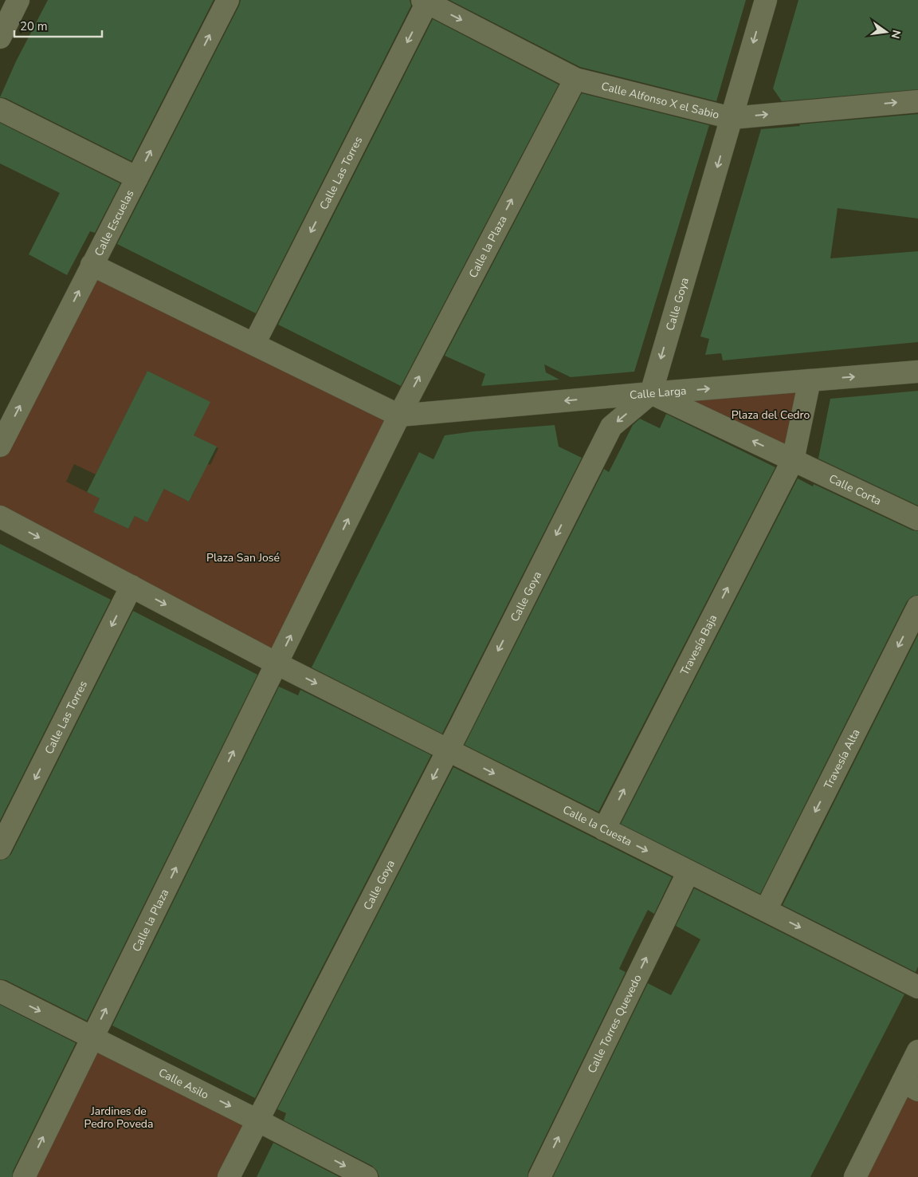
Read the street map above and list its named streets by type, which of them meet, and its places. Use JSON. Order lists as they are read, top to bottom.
{
  "streets": {
    "street": [
      "Calle Alfonso X el Sabio",
      "Calle Las Torres",
      "Calle Escuelas",
      "Calle la Plaza",
      "Calle Goya",
      "Calle Larga",
      "Calle Corta",
      "Travesía Baja",
      "Travesía Alta",
      "Calle la Cuesta",
      "Calle Torres Quevedo",
      "Calle Asilo"
    ]
  },
  "crossings": [
    ["Calle Alfonso X el Sabio", "Calle Las Torres"],
    ["Calle Alfonso X el Sabio", "Calle la Plaza"],
    ["Calle Alfonso X el Sabio", "Calle Goya"],
    ["Calle la Plaza", "Calle Larga"],
    ["Calle la Plaza", "Calle la Cuesta"],
    ["Calle la Plaza", "Calle Asilo"],
    ["Calle Goya", "Calle Larga"],
    ["Calle Goya", "Calle la Cuesta"],
    ["Calle Goya", "Calle Asilo"],
    ["Calle Corta", "Travesía Baja"],
    ["Travesía Baja", "Calle la Cuesta"],
    ["Travesía Alta", "Calle la Cuesta"],
    ["Calle la Cuesta", "Calle Torres Quevedo"]
  ],
  "one_way": [
    "Calle Alfonso X el Sabio",
    "Calle Las Torres",
    "Calle Escuelas",
    "Calle la Plaza",
    "Calle Goya",
    "Travesía Baja",
    "Travesía Alta",
    "Calle la Cuesta",
    "Calle Torres Quevedo",
    "Calle Asilo"
  ],
  "parks": ["Plaza del Cedro", "Plaza San José", "Jardines de Pedro Poveda"],
  "scale_bar": "20 m",
  "north": "right"
}
